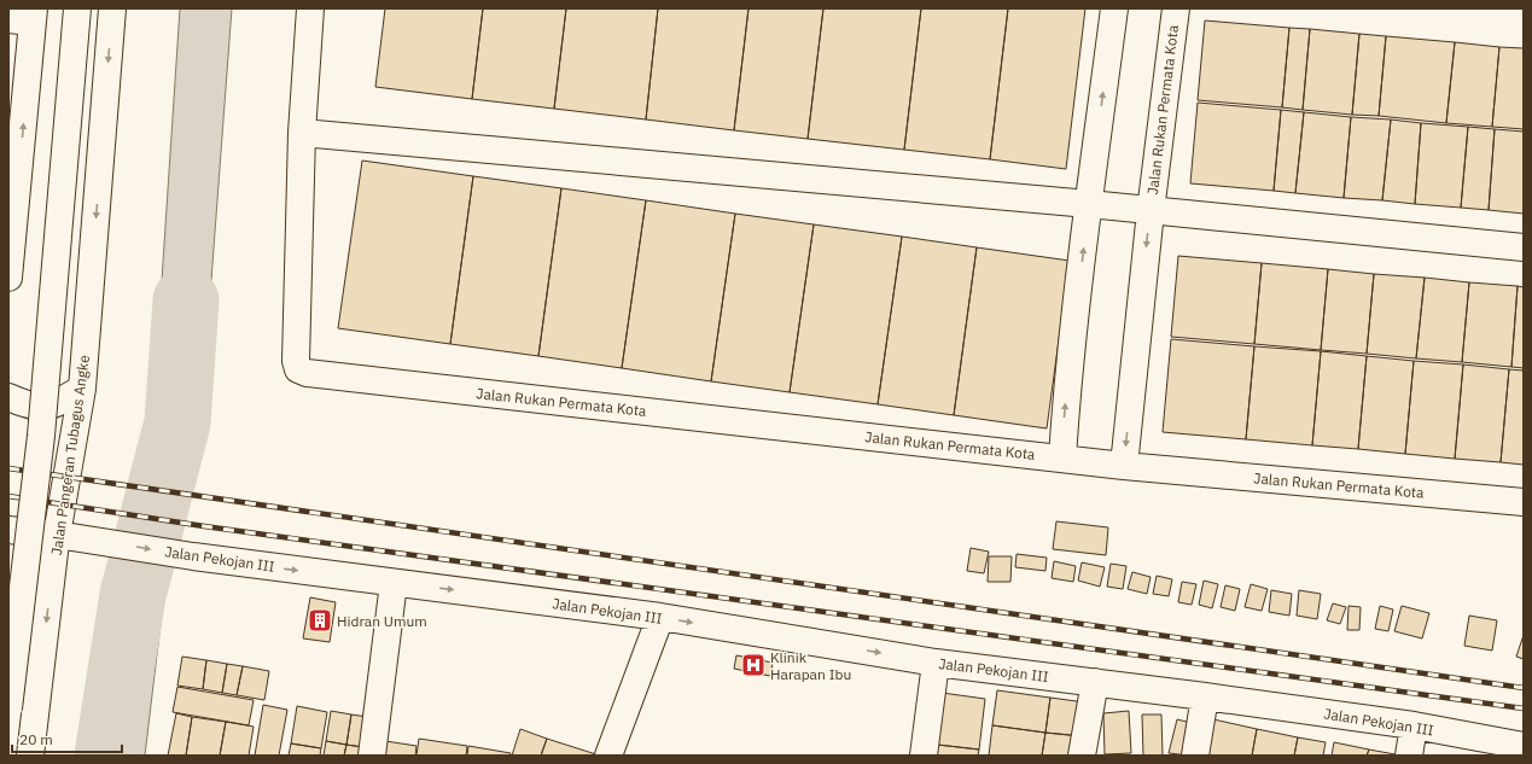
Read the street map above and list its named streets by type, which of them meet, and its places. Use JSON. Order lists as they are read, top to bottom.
{
  "streets": {
    "street": ["Jalan Rukan Permata Kota", "Jalan Pangeran Tubagus Angke", "Jalan Pekojan III"]
  },
  "crossings": [
    ["Jalan Pangeran Tubagus Angke", "Jalan Pekojan III"]
  ],
  "one_way": ["Jalan Pekojan III"],
  "places": {
    "building": ["Hidran Umum"],
    "hospital": ["Klinik Harapan Ibu"]
  },
  "scale_bar": "20 m"
}
